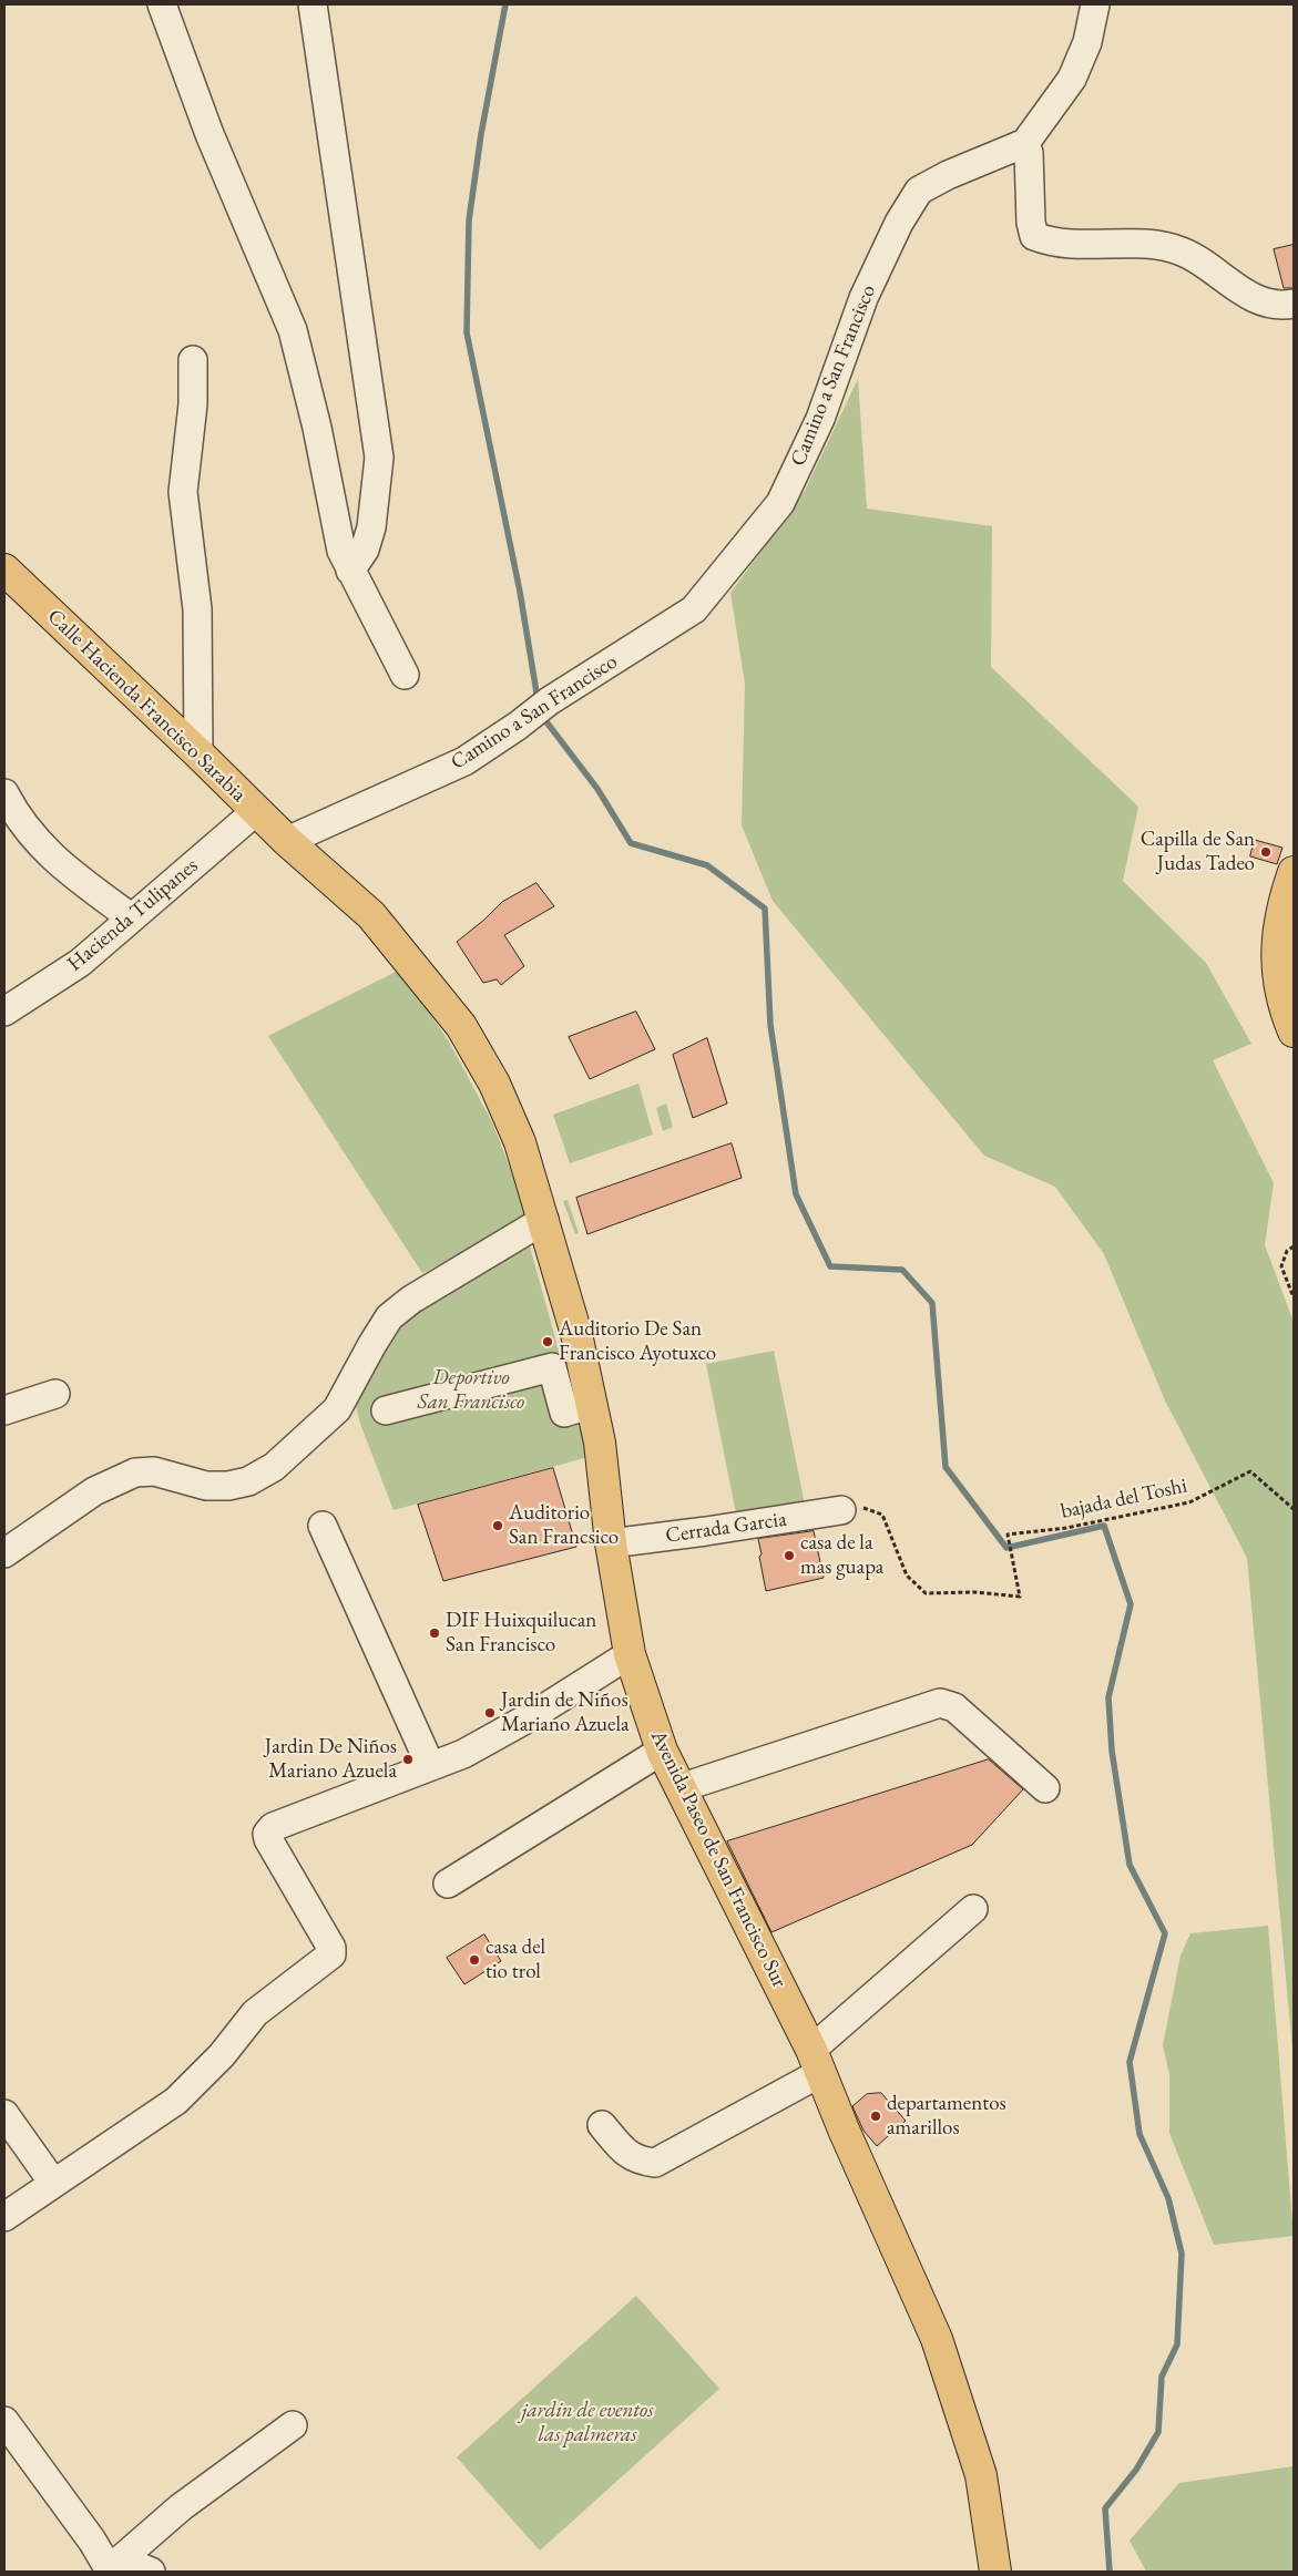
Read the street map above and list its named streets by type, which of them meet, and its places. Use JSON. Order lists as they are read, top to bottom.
{
  "streets": {
    "main road": ["Calle Hacienda Francisco Sarabia", "Avenida Paseo de San Francisco Sur"],
    "street": ["Camino a San Francisco", "Hacienda Tulipanes", "Cerrada Garcia"],
    "path": ["bajada del Toshi"]
  },
  "crossings": [
    ["Camino a San Francisco", "Calle Hacienda Francisco Sarabia"],
    ["Camino a San Francisco", "Avenida Paseo de San Francisco Sur"],
    ["Calle Hacienda Francisco Sarabia", "Hacienda Tulipanes"],
    ["Calle Hacienda Francisco Sarabia", "Avenida Paseo de San Francisco Sur"],
    ["bajada del Toshi", "Cerrada Garcia"],
    ["Cerrada Garcia", "Avenida Paseo de San Francisco Sur"]
  ],
  "parks": ["Deportivo San Francisco", "jardin de eventos las palmeras"],
  "places": [
    "Capilla de San Judas Tadeo",
    "Auditorio De San Francisco Ayotuxco",
    "Auditorio San Francsico",
    "casa de la mas guapa",
    "DIF Huixquilucan San Francisco",
    "Jardin de Niños Mariano Azuela",
    "Jardin De Niños Mariano Azuela",
    "casa del tio trol",
    "departamentos amarillos"
  ]
}
